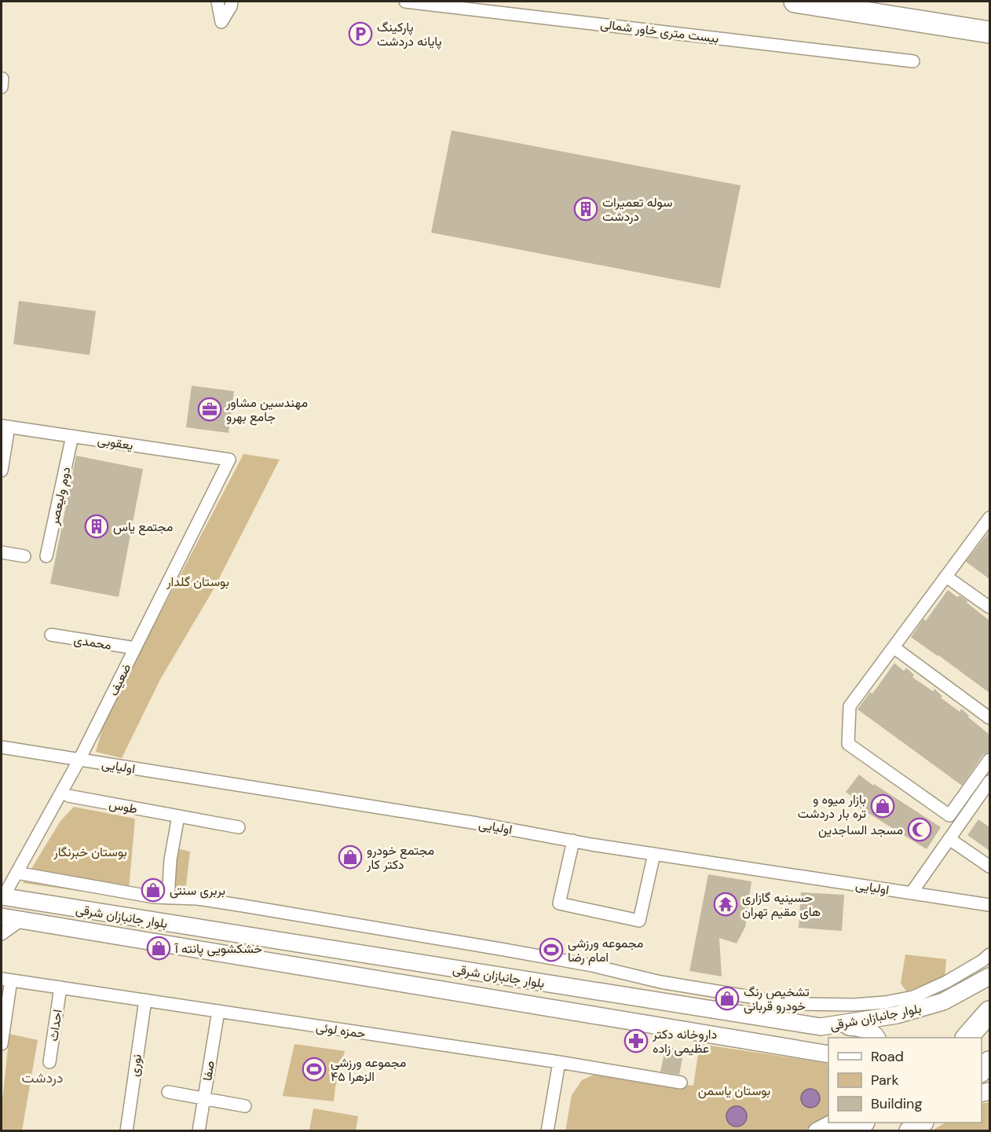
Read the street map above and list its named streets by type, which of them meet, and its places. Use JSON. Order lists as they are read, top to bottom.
{
  "streets": {
    "main road": ["بلوار جانبازان شرقی"],
    "street": [
      "بیست متری خاور شمالی",
      "یعقوبی",
      "دوم ولیعصر",
      "محمدی",
      "ضعیف",
      "اولیایی",
      "طوس",
      "احداث",
      "حمزه لوئی",
      "نوری",
      "صفا"
    ]
  },
  "crossings": [
    ["یعقوبی", "دوم ولیعصر"],
    ["یعقوبی", "ضعیف"],
    ["محمدی", "ضعیف"],
    ["ضعیف", "اولیایی"],
    ["ضعیف", "بلوار جانبازان شرقی"],
    ["احداث", "حمزه لوئی"],
    ["حمزه لوئی", "نوری"],
    ["حمزه لوئی", "صفا"]
  ],
  "districts": ["دردشت"],
  "parks": ["بوستان گلدار", "بوستان خبرنگار", "بوستان یاسمن"],
  "places": {
    "parking": ["پارکینگ پایانه دردشت"],
    "building": ["سوله تعمیرات دردشت", "مجتمع یاس"],
    "office": ["مهندسین مشاور جامع بهرو"],
    "shop": [
      "بازار میوه و تره بار دردشت",
      "مجتمع خودرو دکتر کار",
      "بربری سنتی",
      "خشکشویی پانته آ",
      "تشخیص رنگ خودرو قربانی"
    ],
    "mosque": ["مسجد الساجدین"],
    "temple": ["حسینیه گازاری های مقیم تهران"],
    "sports": ["مجموعه ورزشی امام رضا", "مجموعه ورزشی الزهرا ۴۵"],
    "pharmacy": ["داروخانه دکتر عظیمی زاده"]
  },
  "legend": ["Road", "Park", "Building"]
}
